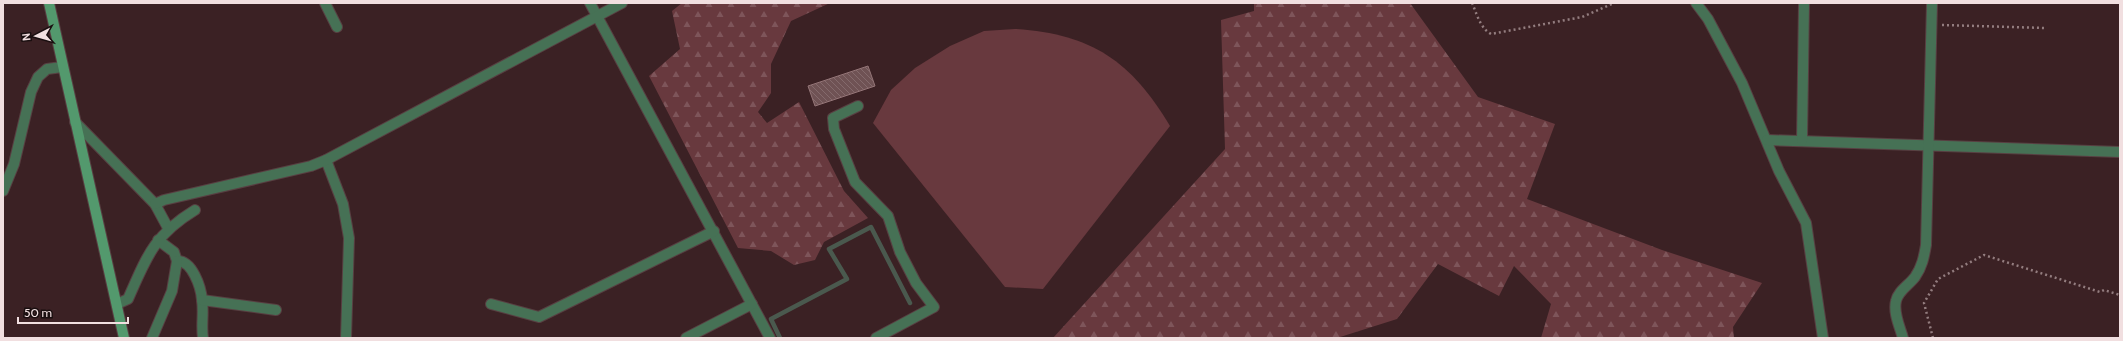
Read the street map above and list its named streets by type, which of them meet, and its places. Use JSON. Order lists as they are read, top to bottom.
{
  "scale_bar": "50 m",
  "north": "left"
}
